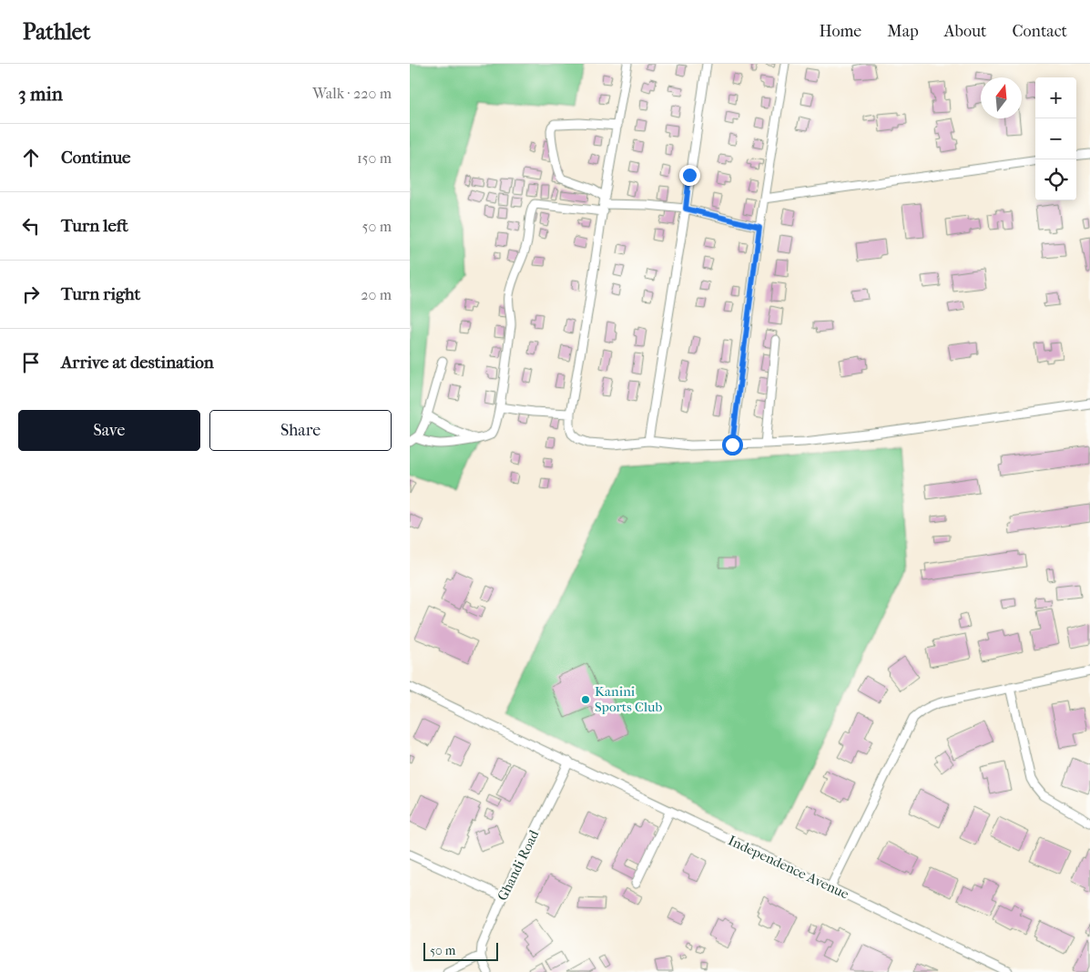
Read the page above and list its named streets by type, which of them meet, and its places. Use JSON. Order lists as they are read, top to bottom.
{
  "streets": {
    "street": ["Ghandi Road", "Independence Avenue"]
  },
  "crossings": [
    ["Ghandi Road", "Independence Avenue"]
  ],
  "places": ["Kanini Sports Club"],
  "scale_bar": "50 m",
  "north": "top",
  "page": {
    "header": "Pathlet",
    "nav": [
      "Home",
      "Map",
      "About",
      "Contact"
    ],
    "heading": ["3 min", "Walk · 220 m"],
    "map_buttons": ["+", "−"],
    "list": [
      ["Continue", "150 m"],
      ["Turn left", "50 m"],
      ["Turn right", "20 m"],
      "Arrive at destination"
    ],
    "buttons": ["Save", "Share"],
    "scale": "50 m"
  }
}
